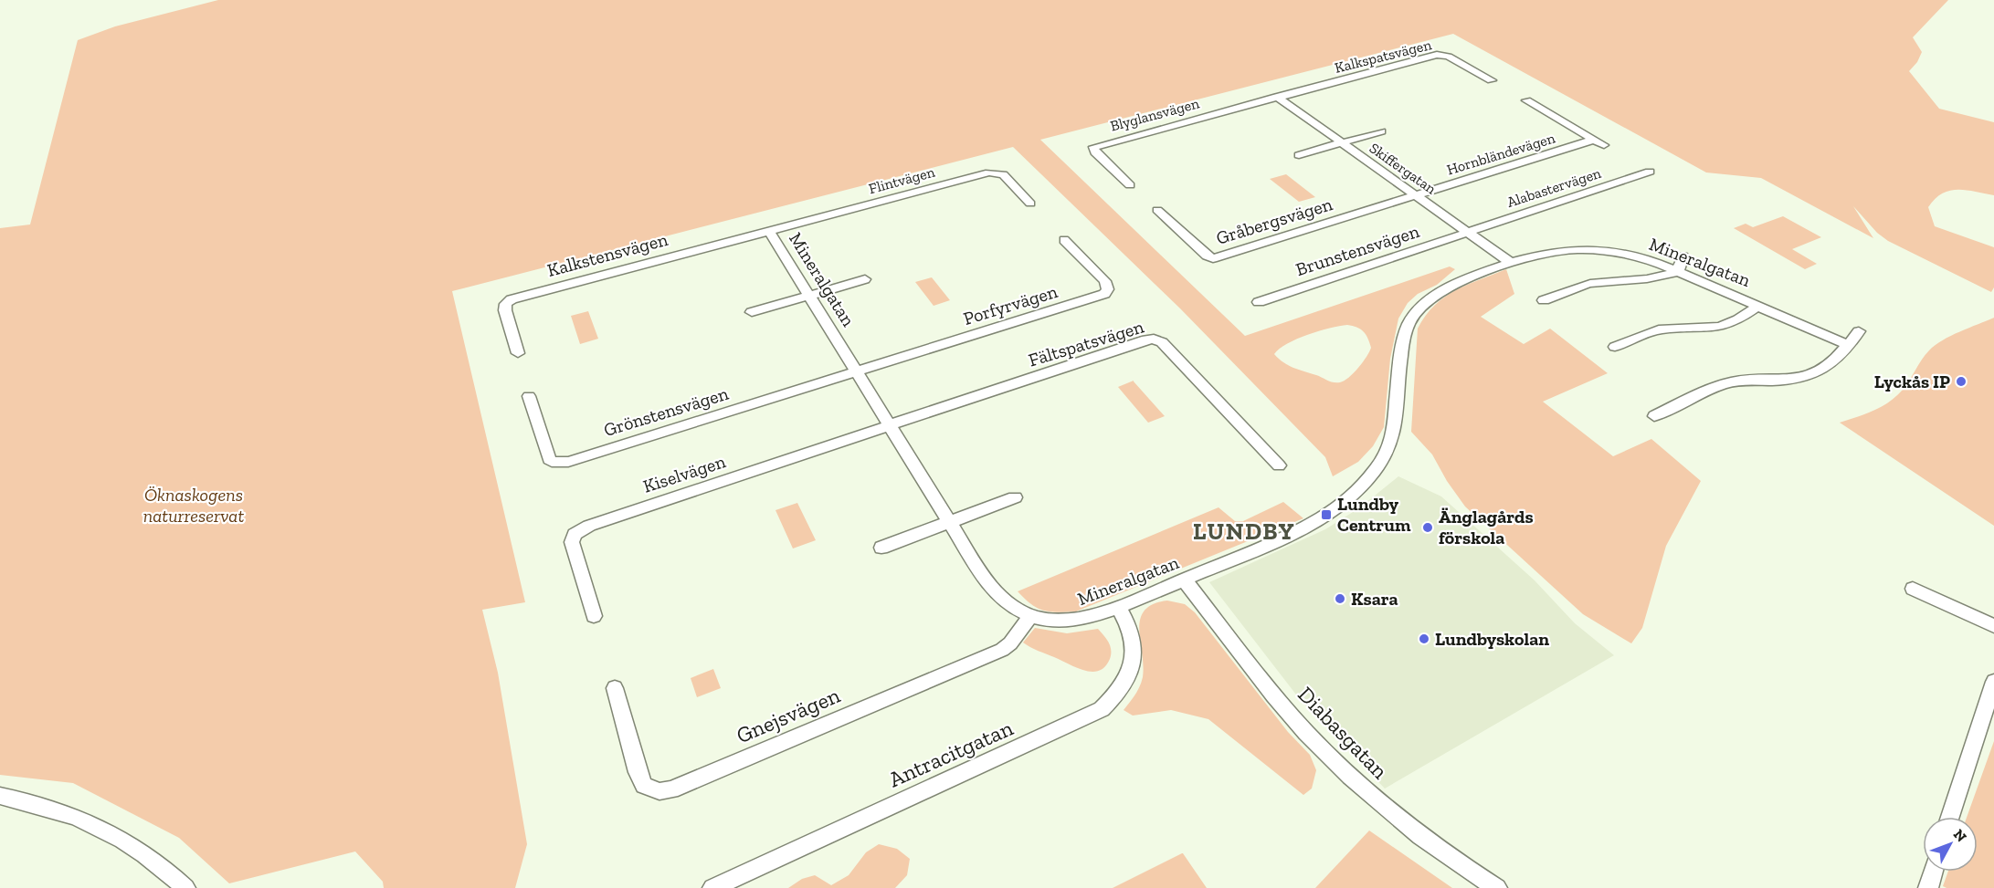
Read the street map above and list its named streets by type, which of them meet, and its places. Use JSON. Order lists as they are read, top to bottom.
{
  "streets": {
    "street": [
      "Kalkspatsvägen",
      "Blyglansvägen",
      "Hornbländevägen",
      "Skiffergatan",
      "Flintvägen",
      "Alabastervägen",
      "Gråbergsvägen",
      "Brunstensvägen",
      "Kalkstensvägen",
      "Mineralgatan",
      "Porfyrvägen",
      "Fältspatsvägen",
      "Grönstensvägen",
      "Kiselvägen",
      "Gnejsvägen",
      "Diabasgatan",
      "Antracitgatan"
    ]
  },
  "crossings": [
    ["Kalkspatsvägen", "Blyglansvägen"],
    ["Kalkspatsvägen", "Skiffergatan"],
    ["Blyglansvägen", "Skiffergatan"],
    ["Hornbländevägen", "Skiffergatan"],
    ["Hornbländevägen", "Gråbergsvägen"],
    ["Skiffergatan", "Alabastervägen"],
    ["Skiffergatan", "Gråbergsvägen"],
    ["Skiffergatan", "Brunstensvägen"],
    ["Skiffergatan", "Mineralgatan"],
    ["Flintvägen", "Kalkstensvägen"],
    ["Flintvägen", "Mineralgatan"],
    ["Alabastervägen", "Brunstensvägen"],
    ["Kalkstensvägen", "Mineralgatan"],
    ["Mineralgatan", "Porfyrvägen"],
    ["Mineralgatan", "Fältspatsvägen"],
    ["Mineralgatan", "Grönstensvägen"],
    ["Mineralgatan", "Kiselvägen"],
    ["Mineralgatan", "Gnejsvägen"],
    ["Mineralgatan", "Diabasgatan"],
    ["Mineralgatan", "Antracitgatan"],
    ["Porfyrvägen", "Grönstensvägen"],
    ["Fältspatsvägen", "Kiselvägen"]
  ],
  "districts": ["LUNDBY"],
  "parks": ["Öknaskogens naturreservat"],
  "places": {
    "other": [
      "Lyckås IP",
      "Änglagårds förskola",
      "Ksara",
      "Lundbyskolan"
    ],
    "transit": ["Lundby Centrum"]
  },
  "north": "top right"
}
